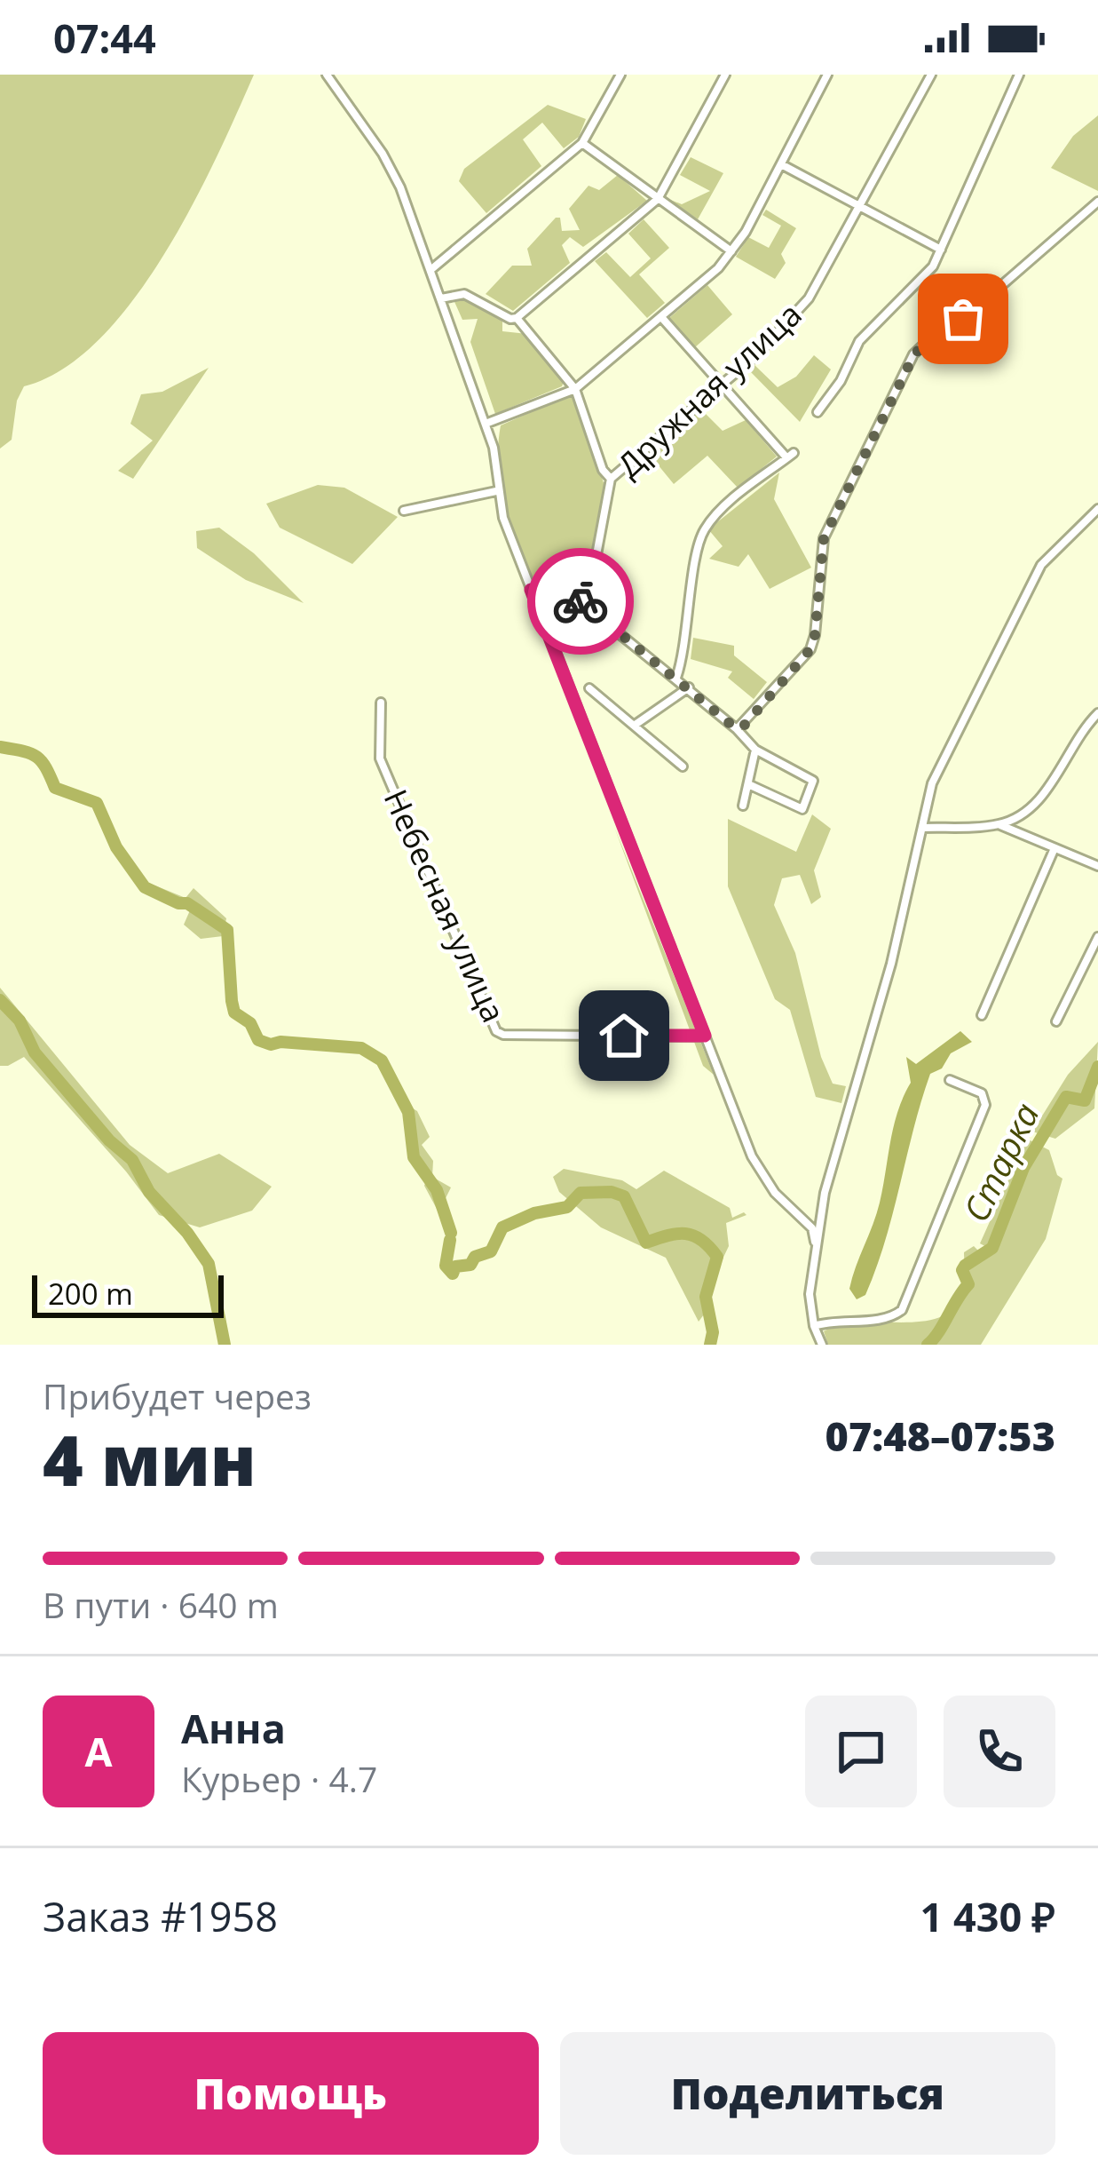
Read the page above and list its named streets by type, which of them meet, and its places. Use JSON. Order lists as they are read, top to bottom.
{
  "streets": {
    "street": ["Дружная улица", "Небесная улица"]
  },
  "water": ["Старка"],
  "scale_bar": "200 m",
  "page": {
    "status": "07:44",
    "scale": "200 m",
    "heading": ["4 мин", "Прибудет через", "07:48–07:53"],
    "panel": [
      "Анна",
      "Курьер · 4.7",
      "Заказ #1958",
      "1 430 ₽"
    ],
    "bar": "В пути · 640 m",
    "round": "А",
    "buttons": ["Помощь", "Поделиться"]
  }
}
